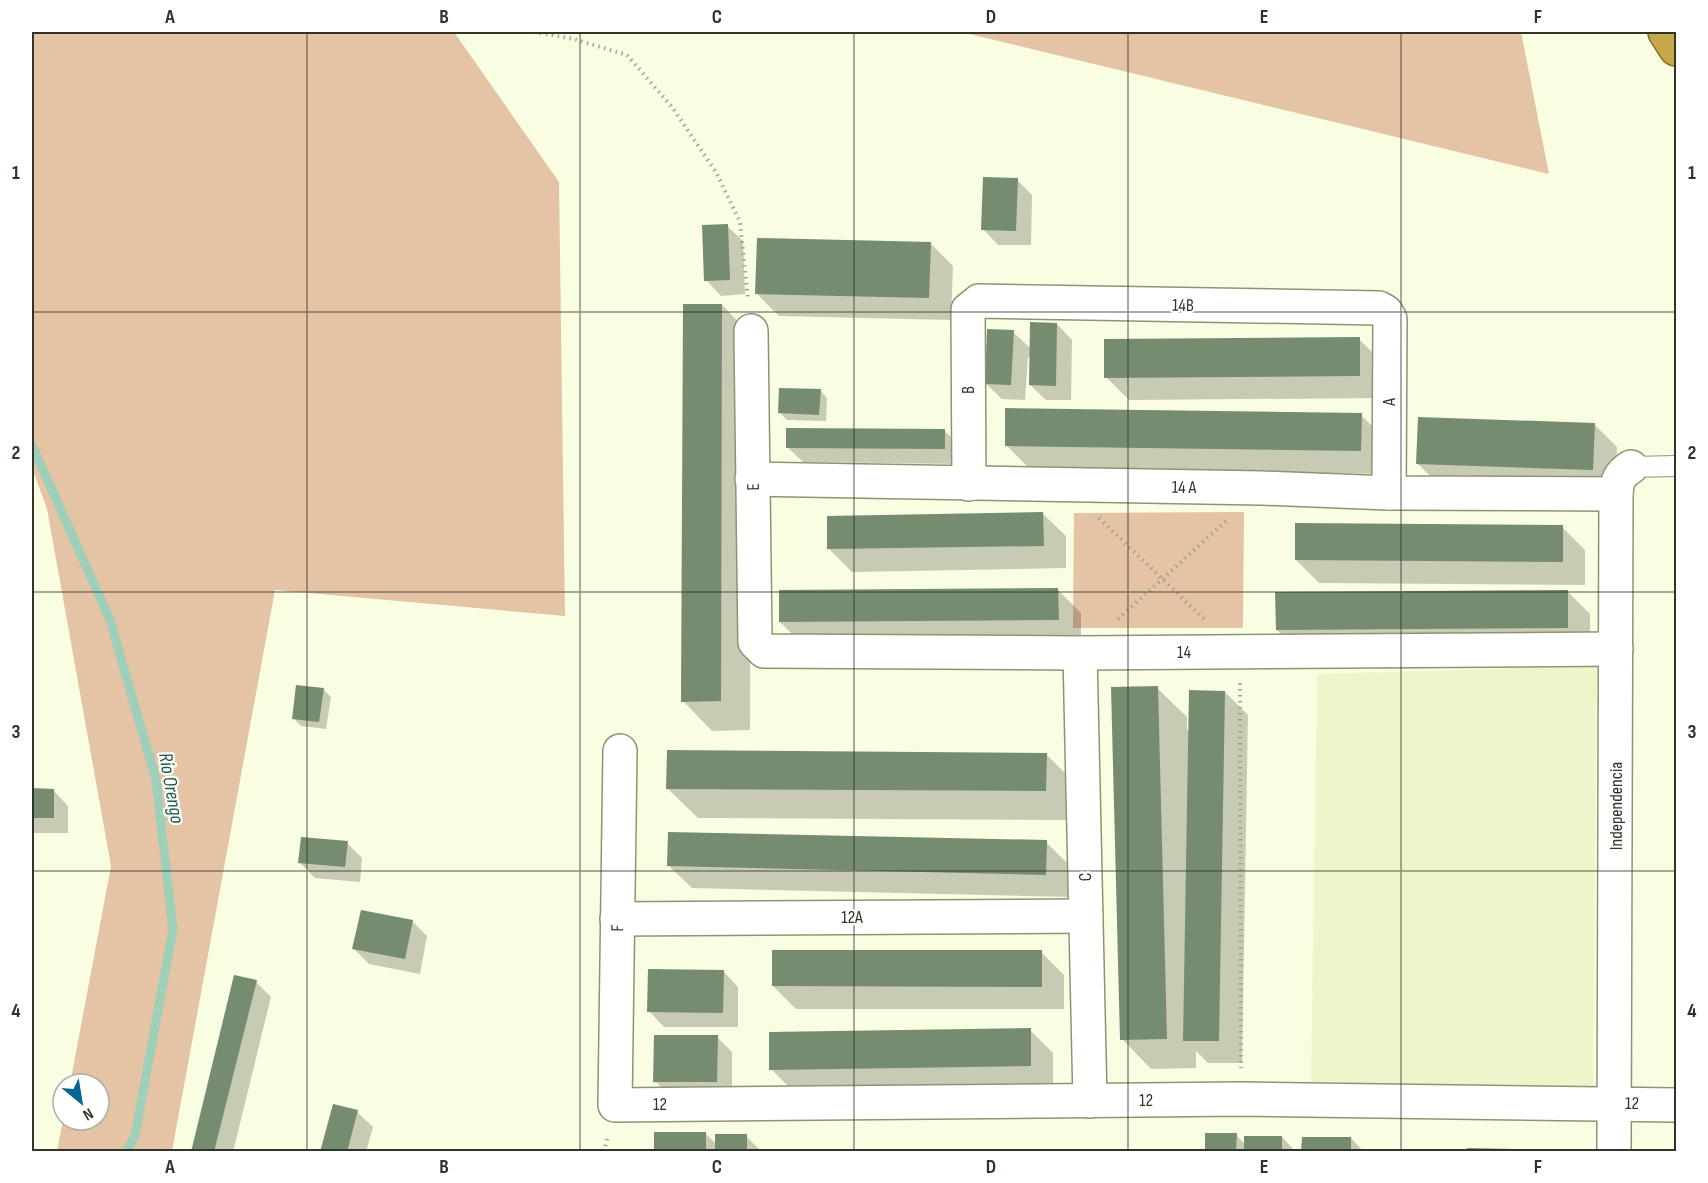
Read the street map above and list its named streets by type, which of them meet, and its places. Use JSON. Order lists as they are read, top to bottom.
{
  "streets": {
    "street": [
      "14B",
      "B",
      "A",
      "E",
      "14 A",
      "14",
      "Independencia",
      "C",
      "12A",
      "F",
      "12"
    ]
  },
  "crossings": [
    ["14B", "B"],
    ["14B", "A"],
    ["B", "14 A"],
    ["A", "14 A"],
    ["E", "14 A"],
    ["E", "14"],
    ["14 A", "Independencia"],
    ["14", "Independencia"],
    ["14", "C"],
    ["Independencia", "12"],
    ["C", "12A"],
    ["C", "12"],
    ["12A", "F"],
    ["F", "12"]
  ],
  "water": ["Río Orengo"],
  "north": "bottom right",
  "grid": {
    "columns": [
      "A",
      "B",
      "C",
      "D",
      "E",
      "F"
    ],
    "rows": [
      "1",
      "2",
      "3",
      "4"
    ]
  }
}
